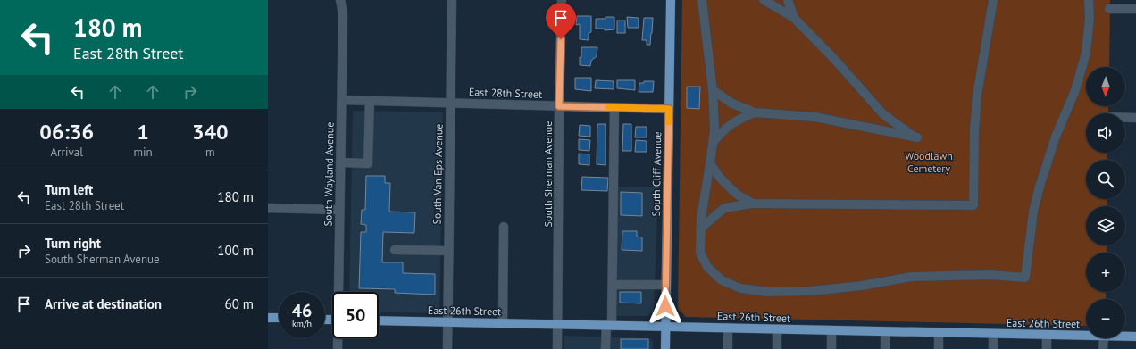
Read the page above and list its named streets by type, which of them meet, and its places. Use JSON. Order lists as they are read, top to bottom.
{
  "streets": {
    "main road": ["South Cliff Avenue", "East 26th Street"],
    "street": [
      "East 28th Street",
      "South Wayland Avenue",
      "South Van Eps Avenue",
      "South Sherman Avenue"
    ]
  },
  "crossings": [
    ["East 28th Street", "South Wayland Avenue"],
    ["East 28th Street", "South Van Eps Avenue"],
    ["East 28th Street", "South Sherman Avenue"],
    ["East 28th Street", "South Cliff Avenue"],
    ["South Van Eps Avenue", "East 26th Street"],
    ["South Sherman Avenue", "East 26th Street"],
    ["South Cliff Avenue", "East 26th Street"]
  ],
  "parks": ["Woodlawn Cemetery"],
  "north": "bottom",
  "page": {
    "turn": ["180 m", "East 28th Street"],
    "map_buttons": ["+", "−"],
    "eta": [
      "06:36",
      "Arrival",
      "1",
      "min",
      "340",
      "m"
    ],
    "list": [
      {
        "name": "Turn left",
        "note": "East 28th Street",
        "value": "180 m"
      },
      {
        "name": "Turn right",
        "note": "South Sherman Avenue",
        "value": "100 m"
      },
      {
        "name": "Arrive at destination",
        "value": "60 m"
      }
    ],
    "speed": "46 km/h",
    "limit": "50"
  }
}
